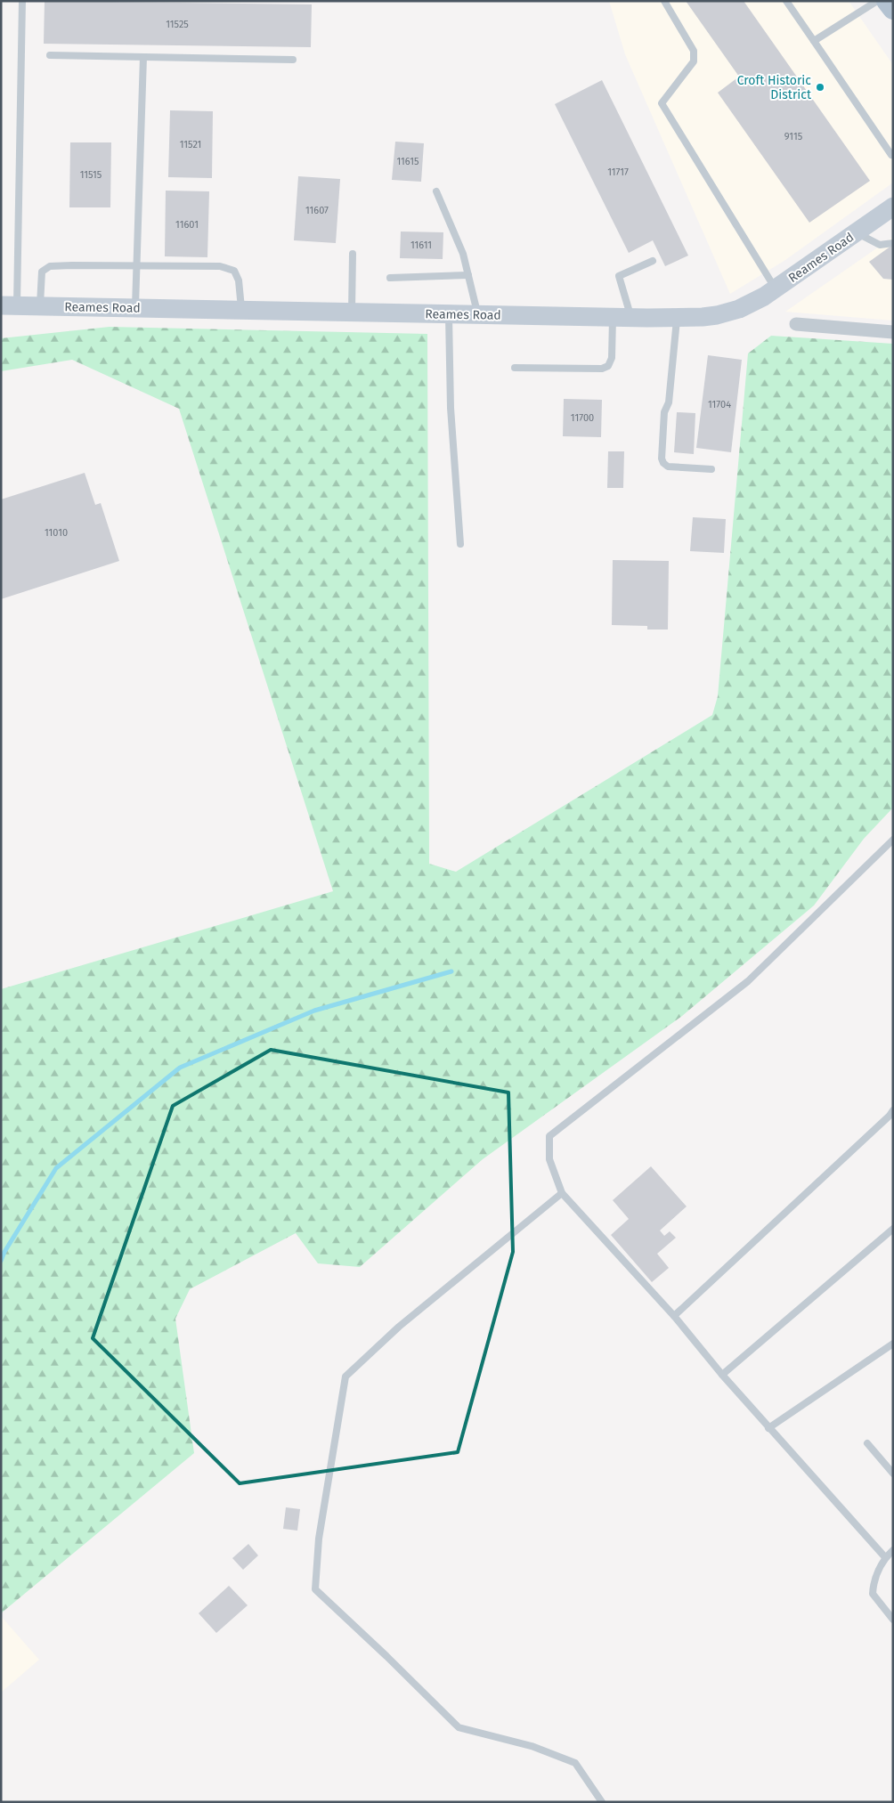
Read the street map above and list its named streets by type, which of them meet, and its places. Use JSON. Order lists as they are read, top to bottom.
{
  "streets": {
    "main road": ["Reames Road"]
  },
  "places": ["Croft Historic District"],
  "house_numbers": [
    "11525",
    "9115",
    "11521",
    "11615",
    "11717",
    "11515",
    "11607",
    "11601",
    "11611",
    "11704",
    "11700",
    "11010"
  ]
}
